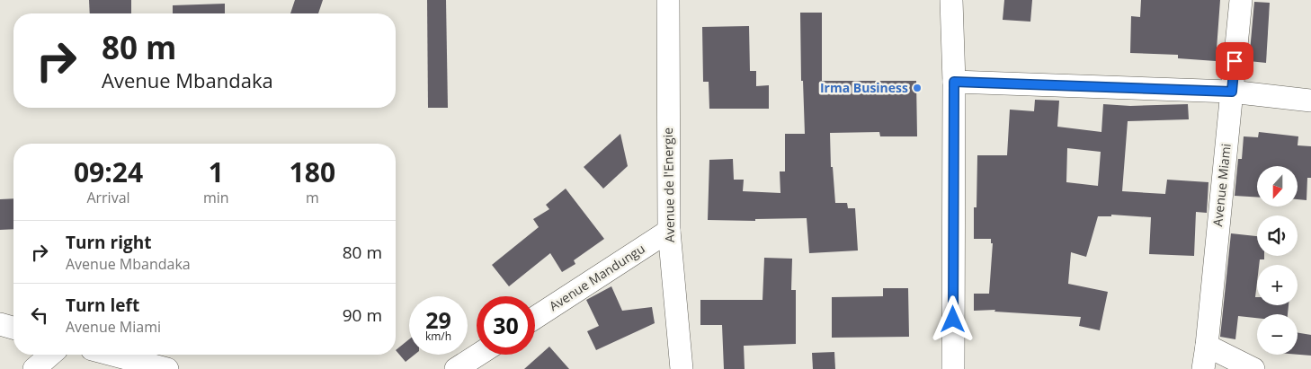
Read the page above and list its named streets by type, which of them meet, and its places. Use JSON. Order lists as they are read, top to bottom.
{
  "streets": {
    "street": ["Avenue de l'Energie", "Avenue Miami", "Avenue Mandungu"]
  },
  "crossings": [
    ["Avenue de l'Energie", "Avenue Mandungu"]
  ],
  "places": ["Irma Business"],
  "north": "bottom",
  "page": {
    "turn": ["80 m", "Avenue Mbandaka"],
    "eta": [
      "09:24",
      "Arrival",
      "1",
      "min",
      "180",
      "m"
    ],
    "map_buttons": ["+", "−"],
    "list": [
      {
        "name": "Turn right",
        "note": "Avenue Mbandaka",
        "value": "80 m"
      },
      {
        "name": "Turn left",
        "note": "Avenue Miami",
        "value": "90 m"
      }
    ],
    "speed": "29 km/h",
    "limit": "30"
  }
}
